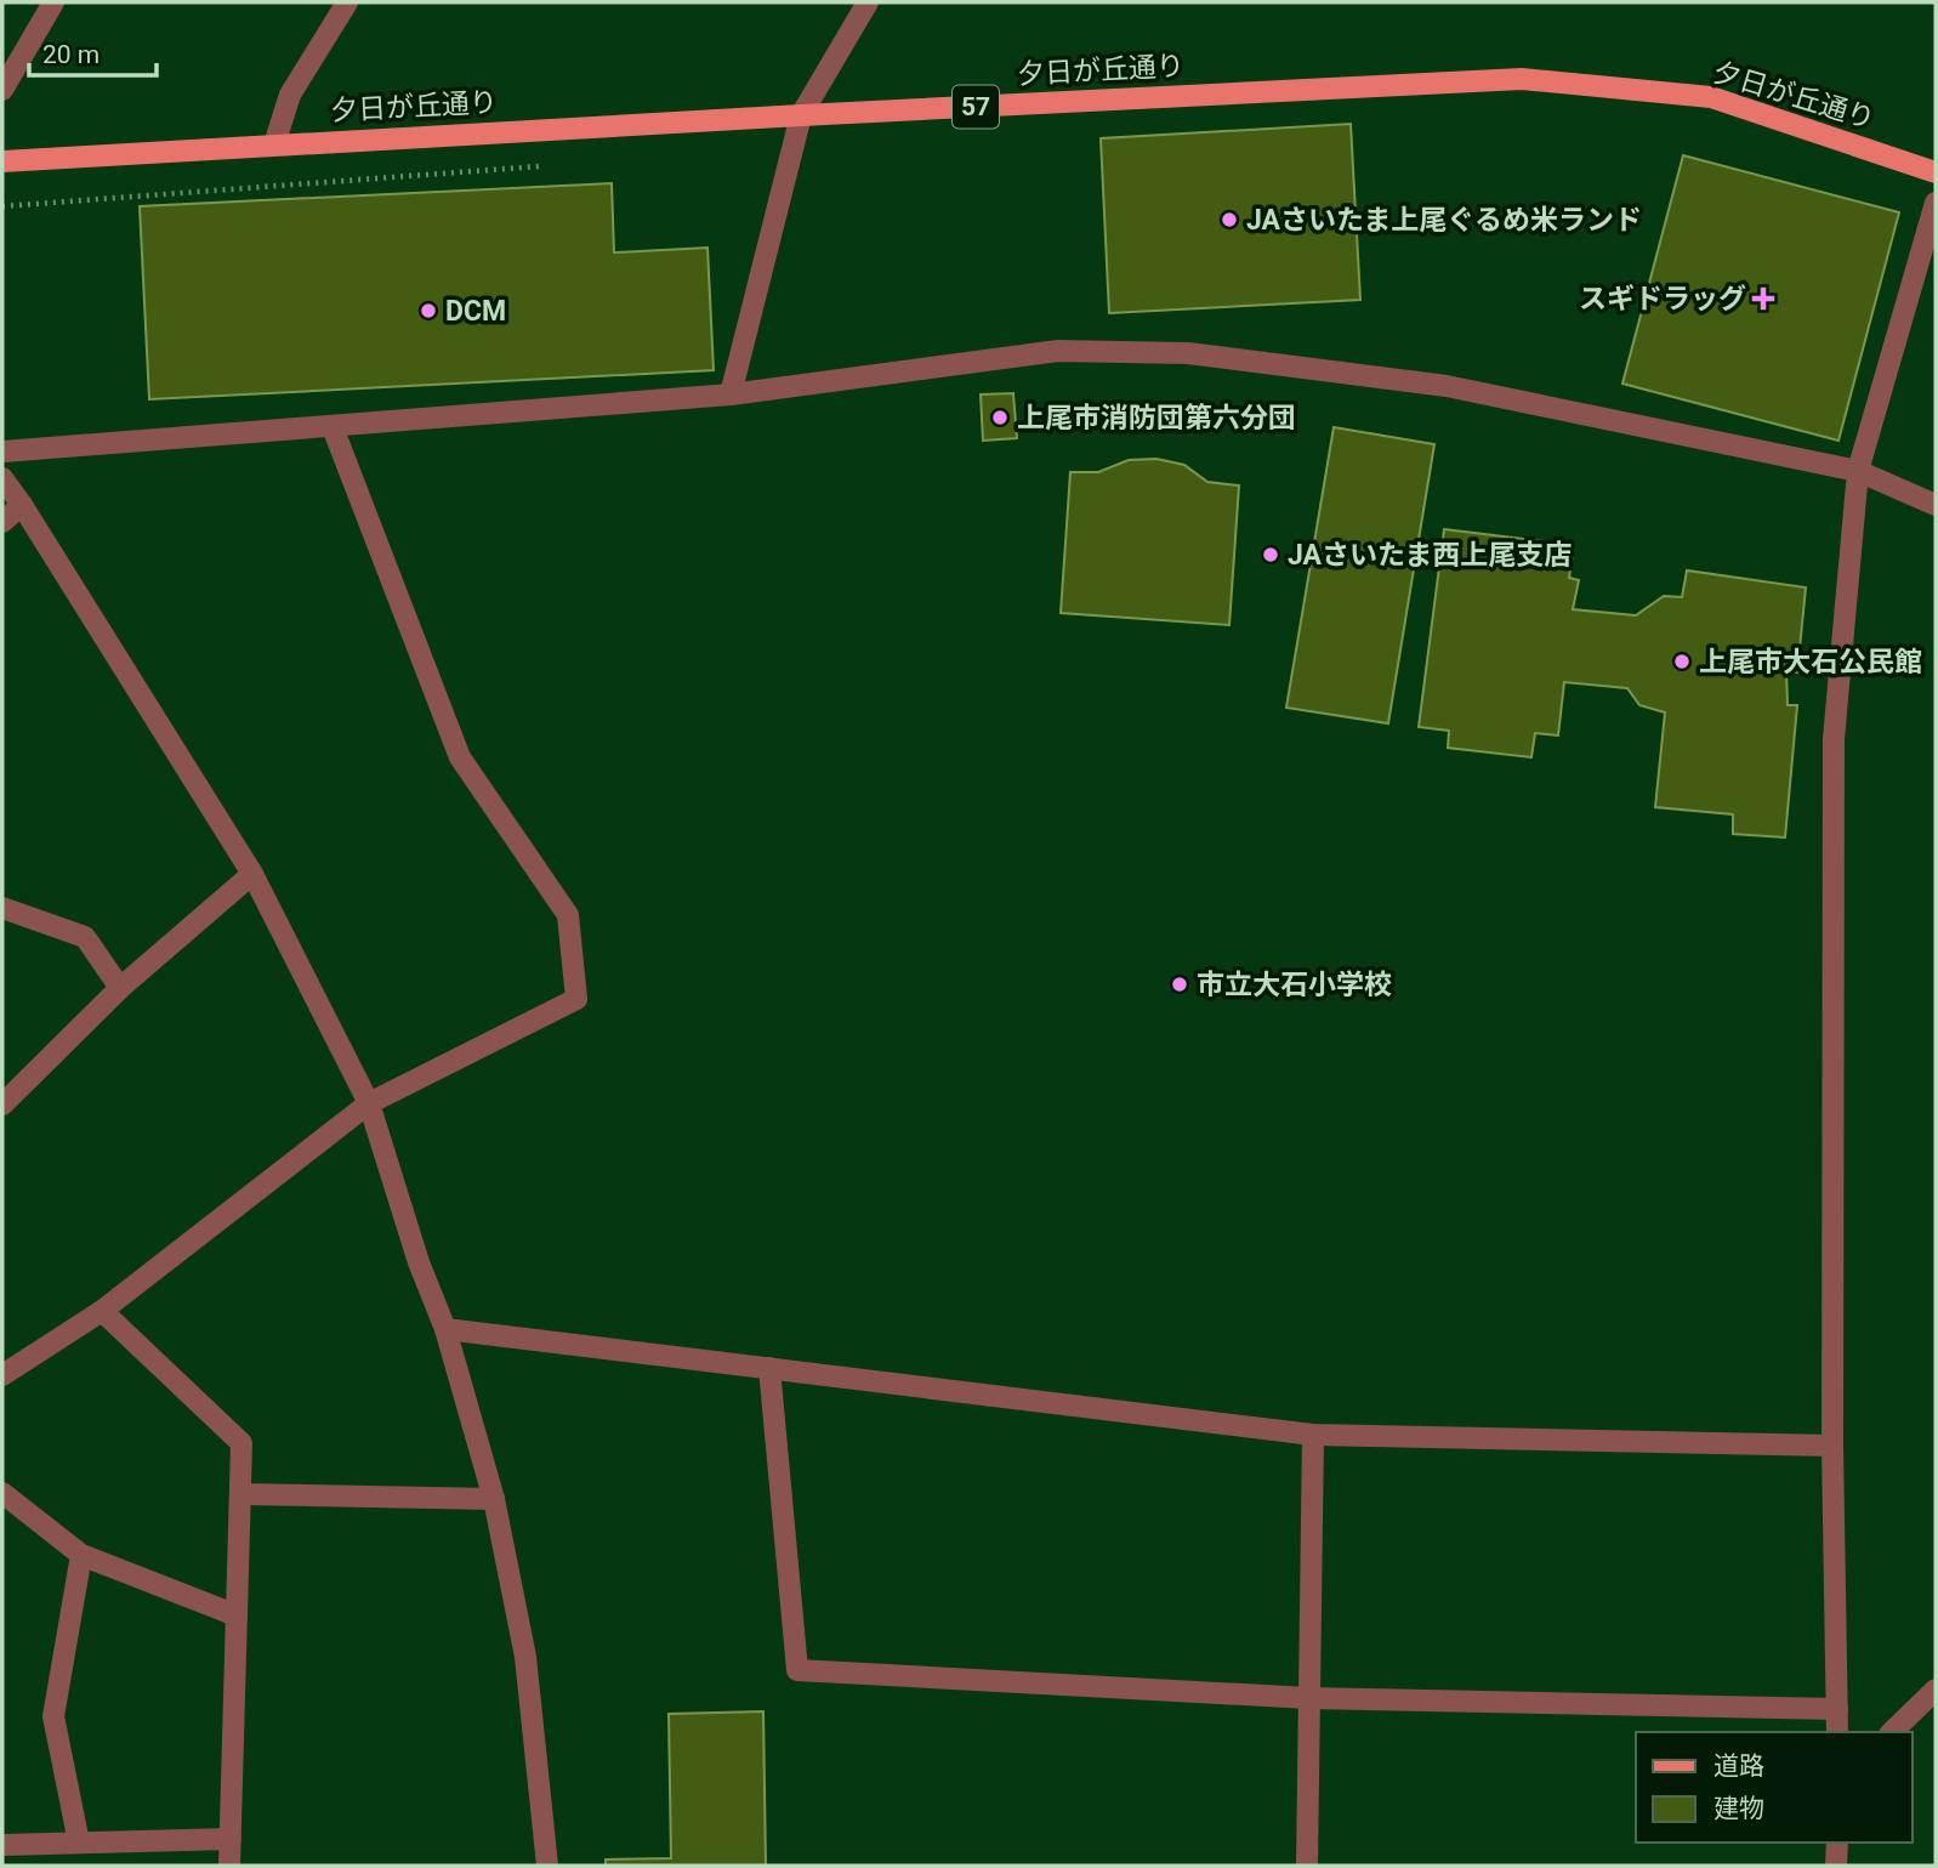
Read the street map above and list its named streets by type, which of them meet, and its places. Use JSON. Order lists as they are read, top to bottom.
{
  "streets": {
    "main road": ["夕日が丘通り", "57"]
  },
  "places": {
    "other": [
      "JAさいたま上尾ぐるめ米ランド",
      "DCM",
      "上尾市消防団第六分団",
      "JAさいたま西上尾支店",
      "上尾市大石公民館",
      "市立大石小学校"
    ],
    "health": ["スギドラッグ"]
  },
  "legend": ["道路", "建物"],
  "scale_bar": "20 m"
}
